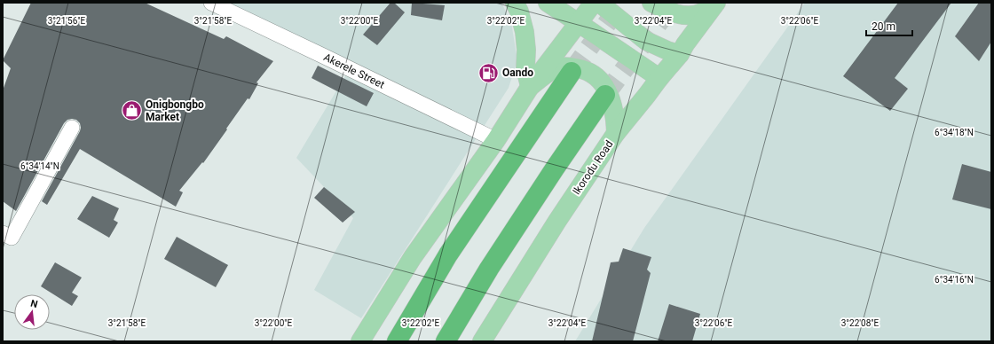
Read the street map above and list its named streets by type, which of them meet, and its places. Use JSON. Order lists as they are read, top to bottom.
{
  "streets": {
    "main road": ["Ikorodu Road"],
    "street": ["Akerele Street"]
  },
  "places": {
    "fuel station": ["Oando"],
    "shop": ["Onigbongbo Market"]
  },
  "scale_bar": "20 m",
  "north": "top",
  "coordinates": [
    "3°21'56\"E",
    "3°21'58\"E",
    "3°22'00\"E",
    "3°22'02\"E",
    "3°22'04\"E",
    "3°22'06\"E",
    "6°34'18\"N",
    "6°34'14\"N",
    "6°34'16\"N",
    "3°22'08\"E"
  ]
}
